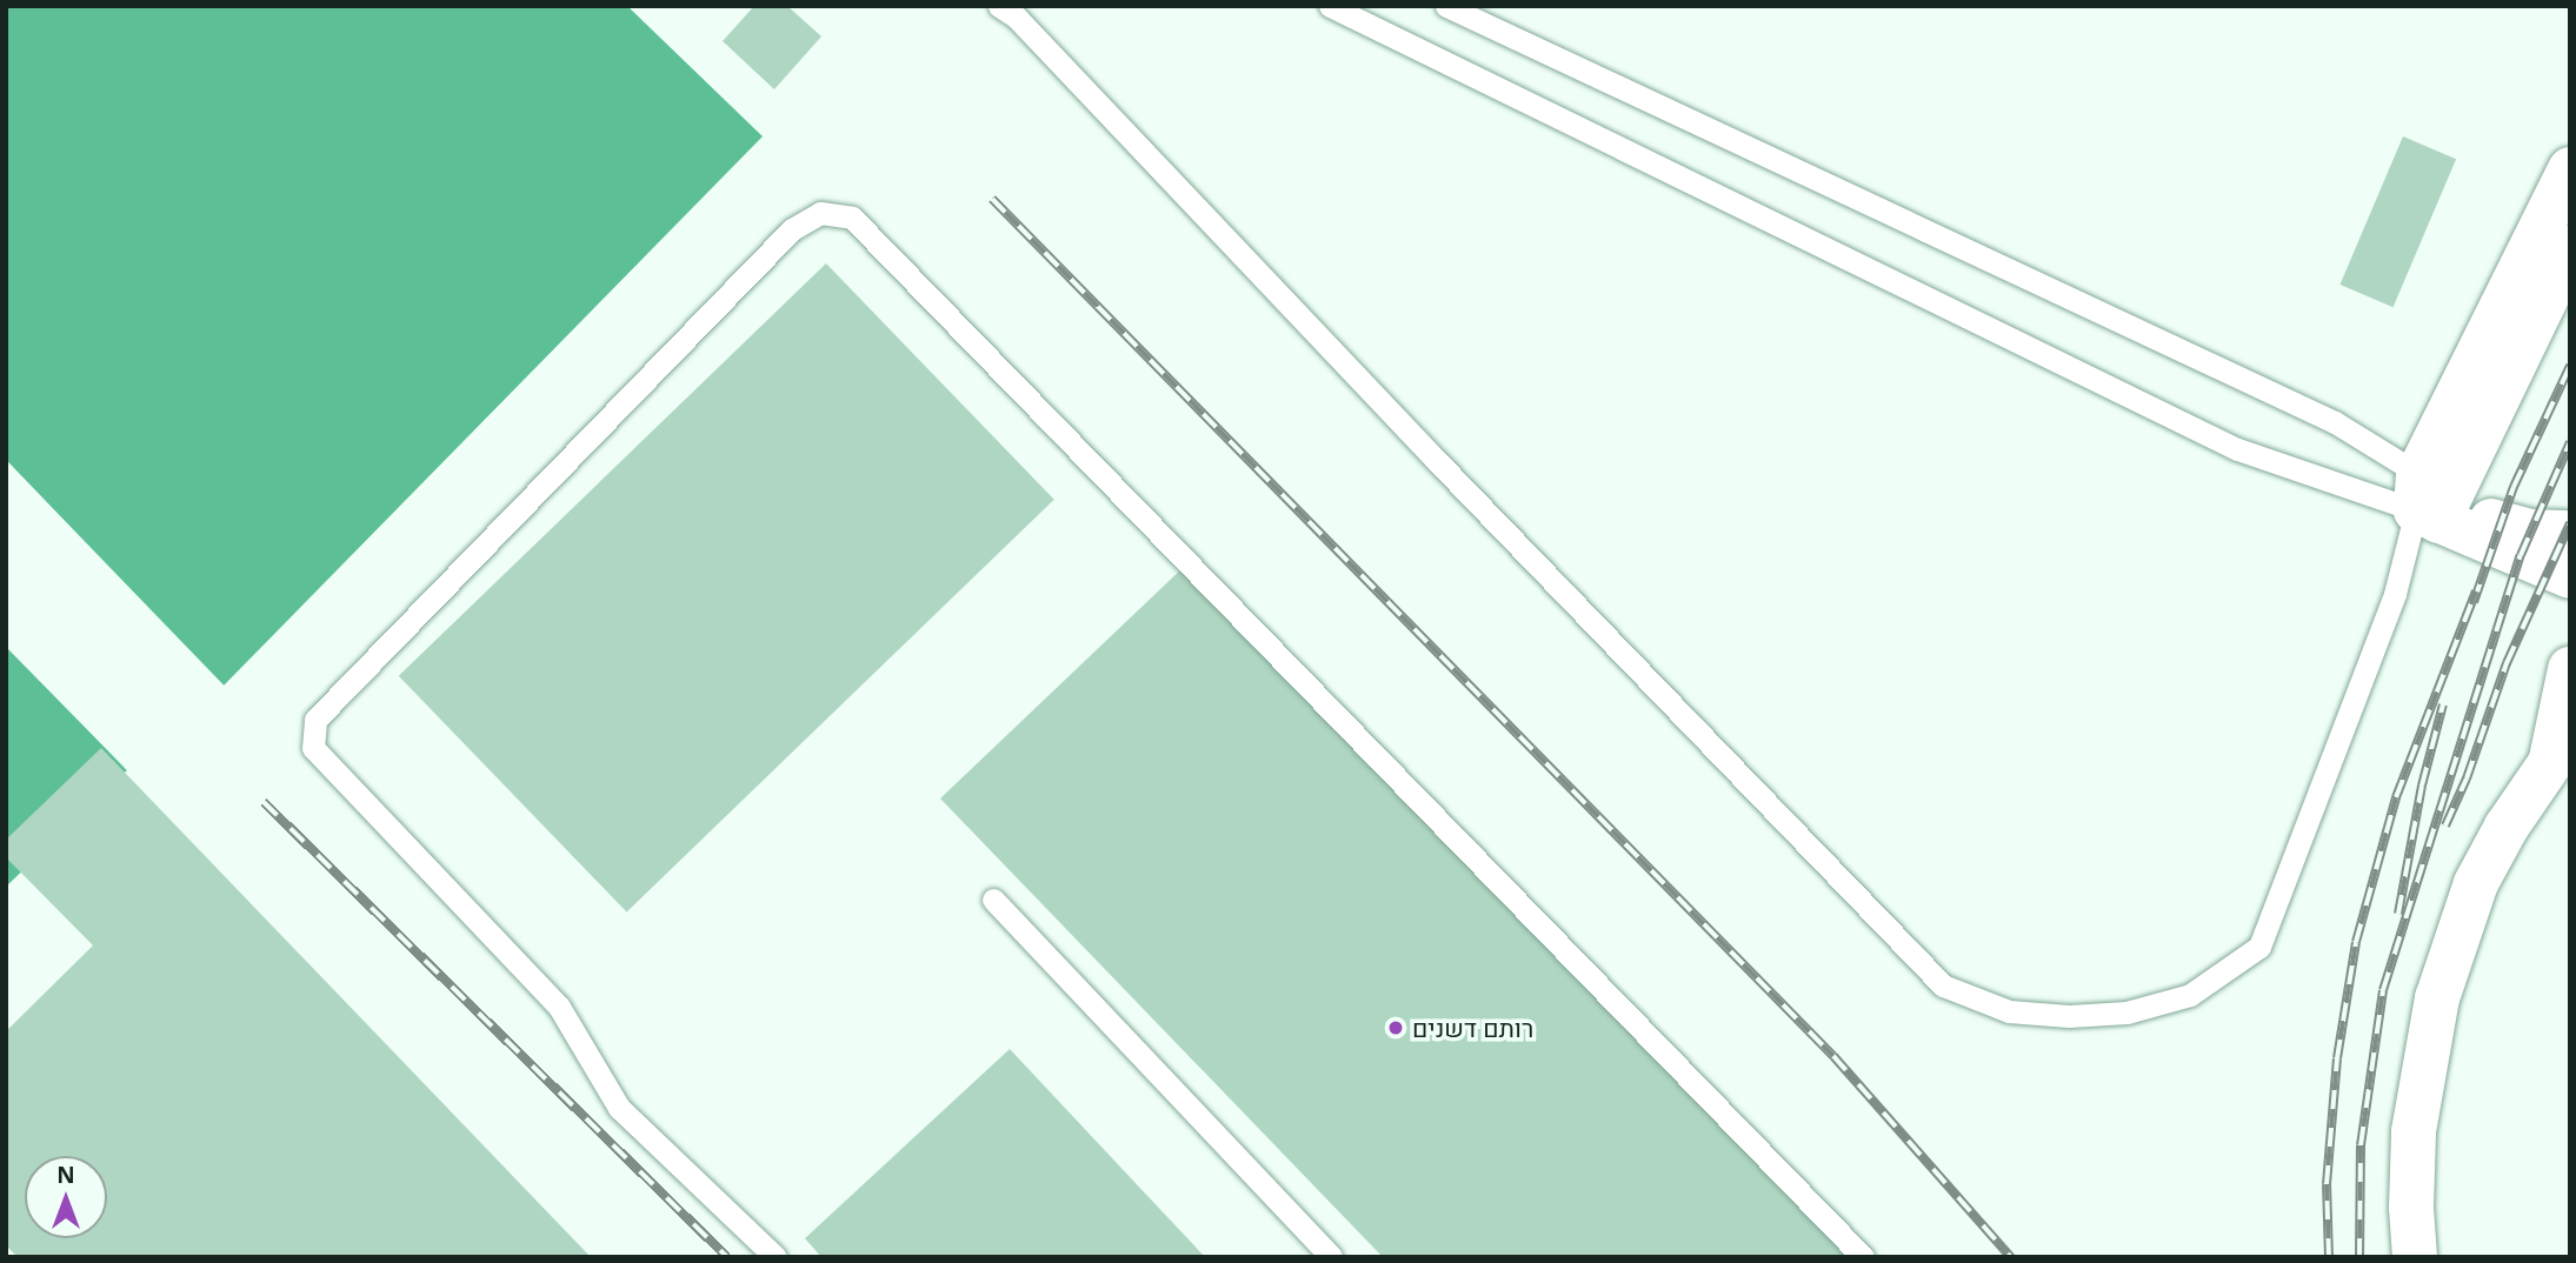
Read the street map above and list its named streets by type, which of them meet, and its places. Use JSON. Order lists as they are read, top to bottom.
{
  "places": ["רותם דשנים"],
  "north": "top"
}
